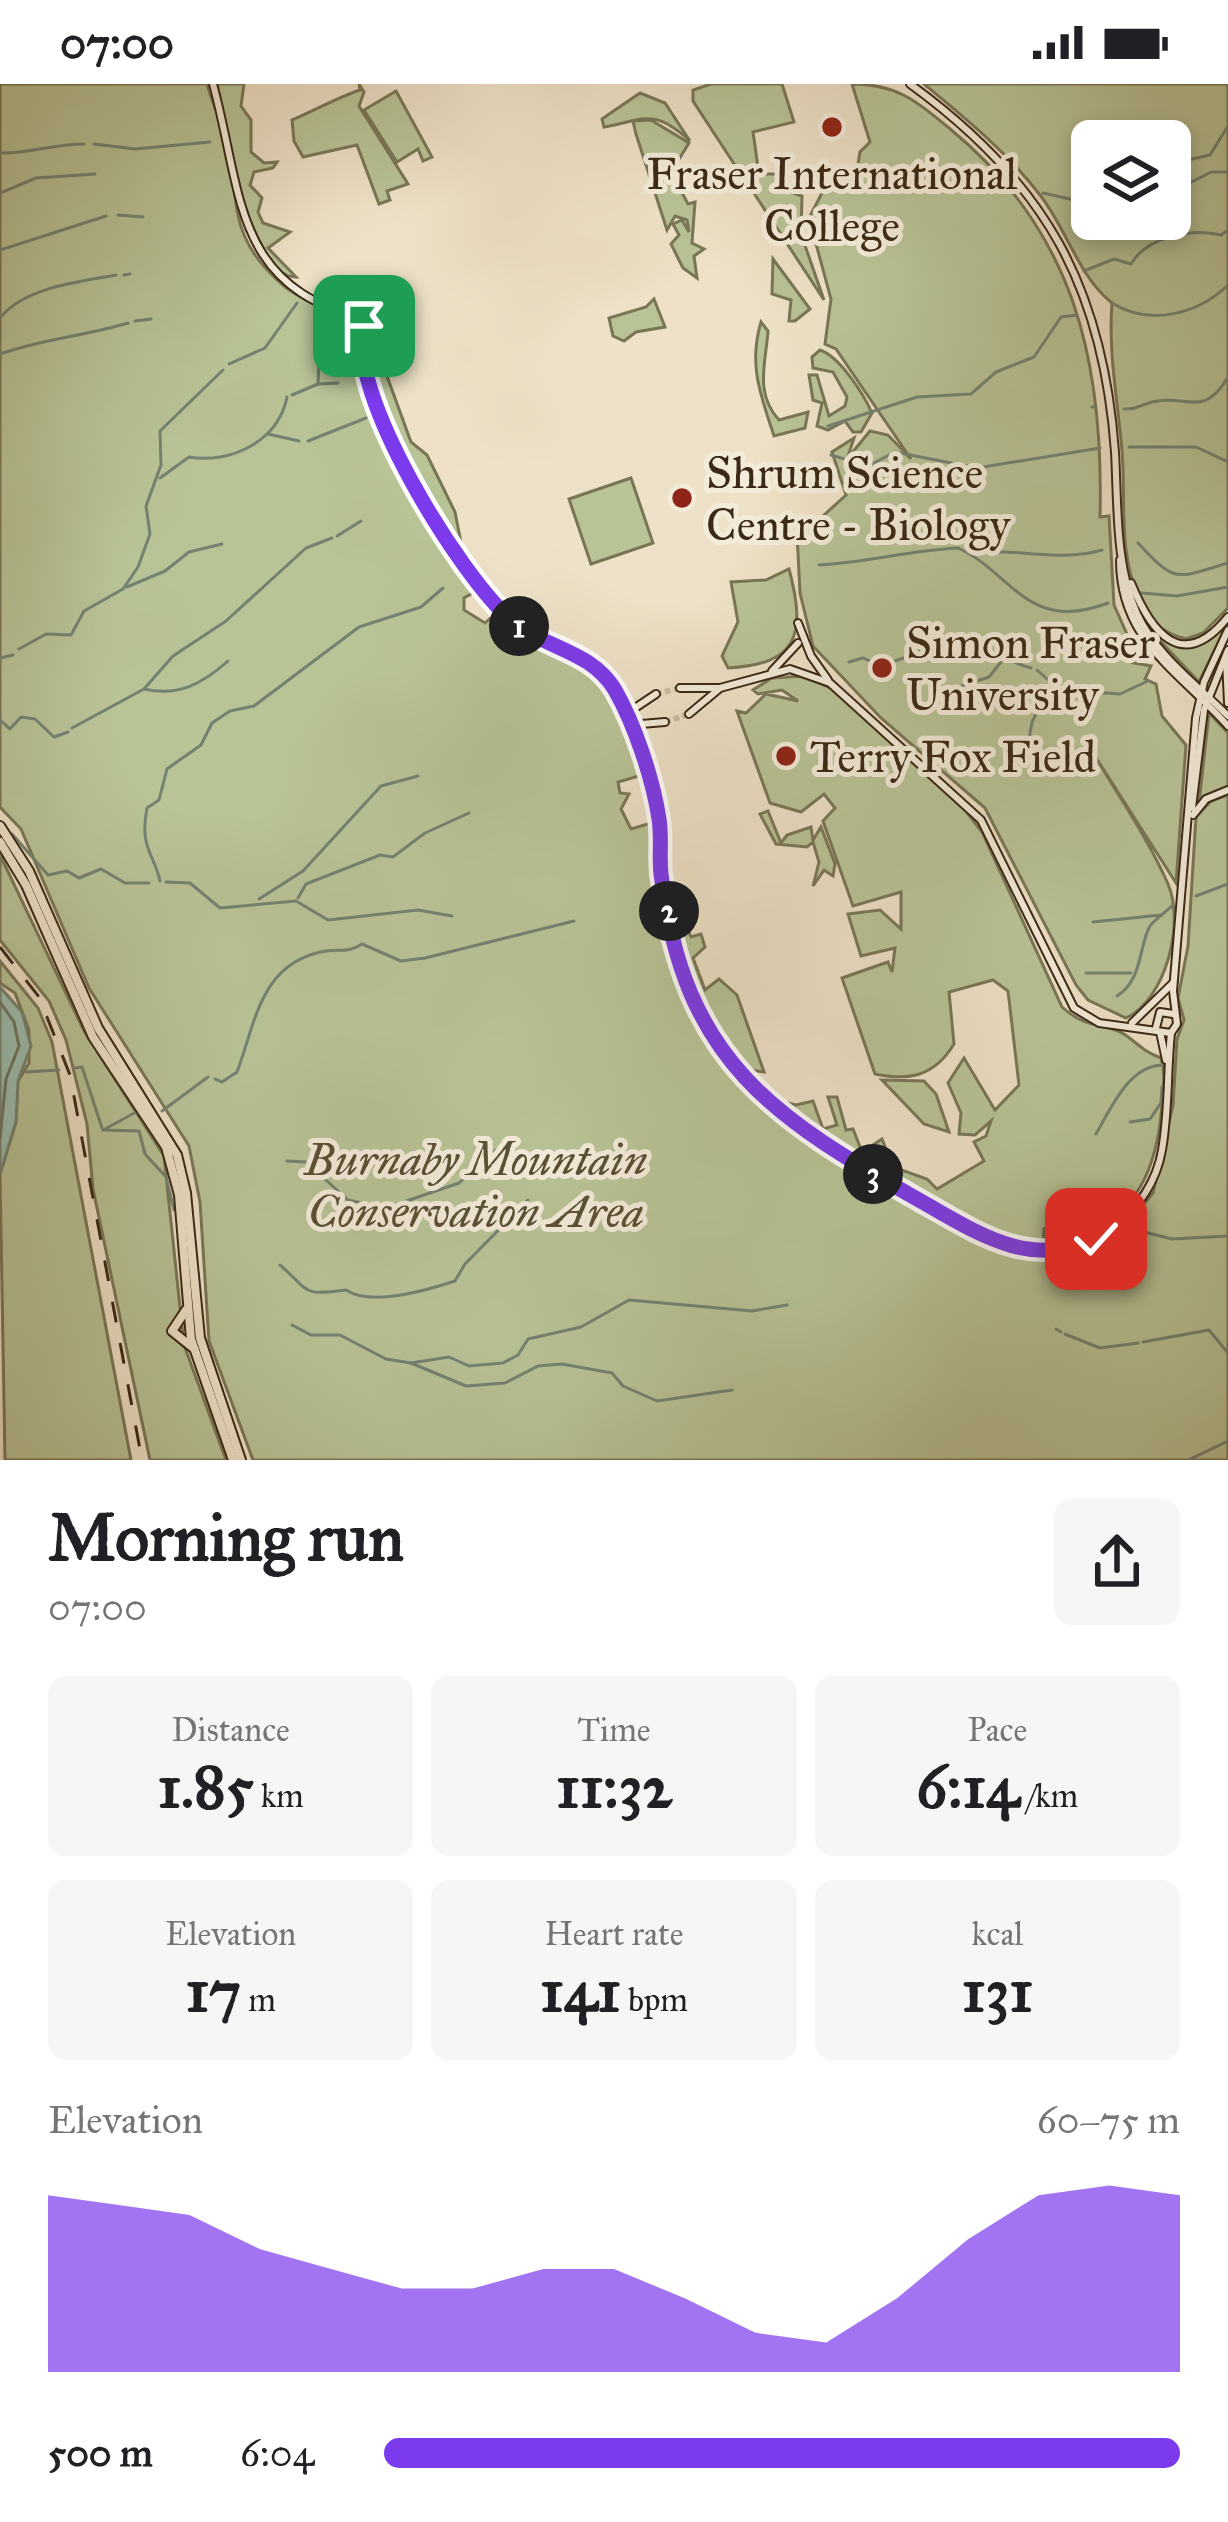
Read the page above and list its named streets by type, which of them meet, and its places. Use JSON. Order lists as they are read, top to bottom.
{
  "parks": ["Burnaby Mountain Conservation Area"],
  "places": [
    "Fraser International College",
    "Shrum Science Centre - Biology",
    "Simon Fraser University",
    "Terry Fox Field"
  ],
  "page": {
    "status": "07:00",
    "pins": ["1", "2", "3"],
    "heading": ["Morning run", "07:00"],
    "stats": [
      ["Distance", "1.85 km"],
      ["Time", "11:32"],
      ["Pace", "6:14 /km"],
      ["Elevation", "17 m"],
      ["Heart rate", "141 bpm"],
      ["kcal", "131"]
    ],
    "chart": ["Elevation", "60–75 m"],
    "list": [
      {
        "name": "500 m",
        "note": "6:04"
      }
    ]
  }
}
